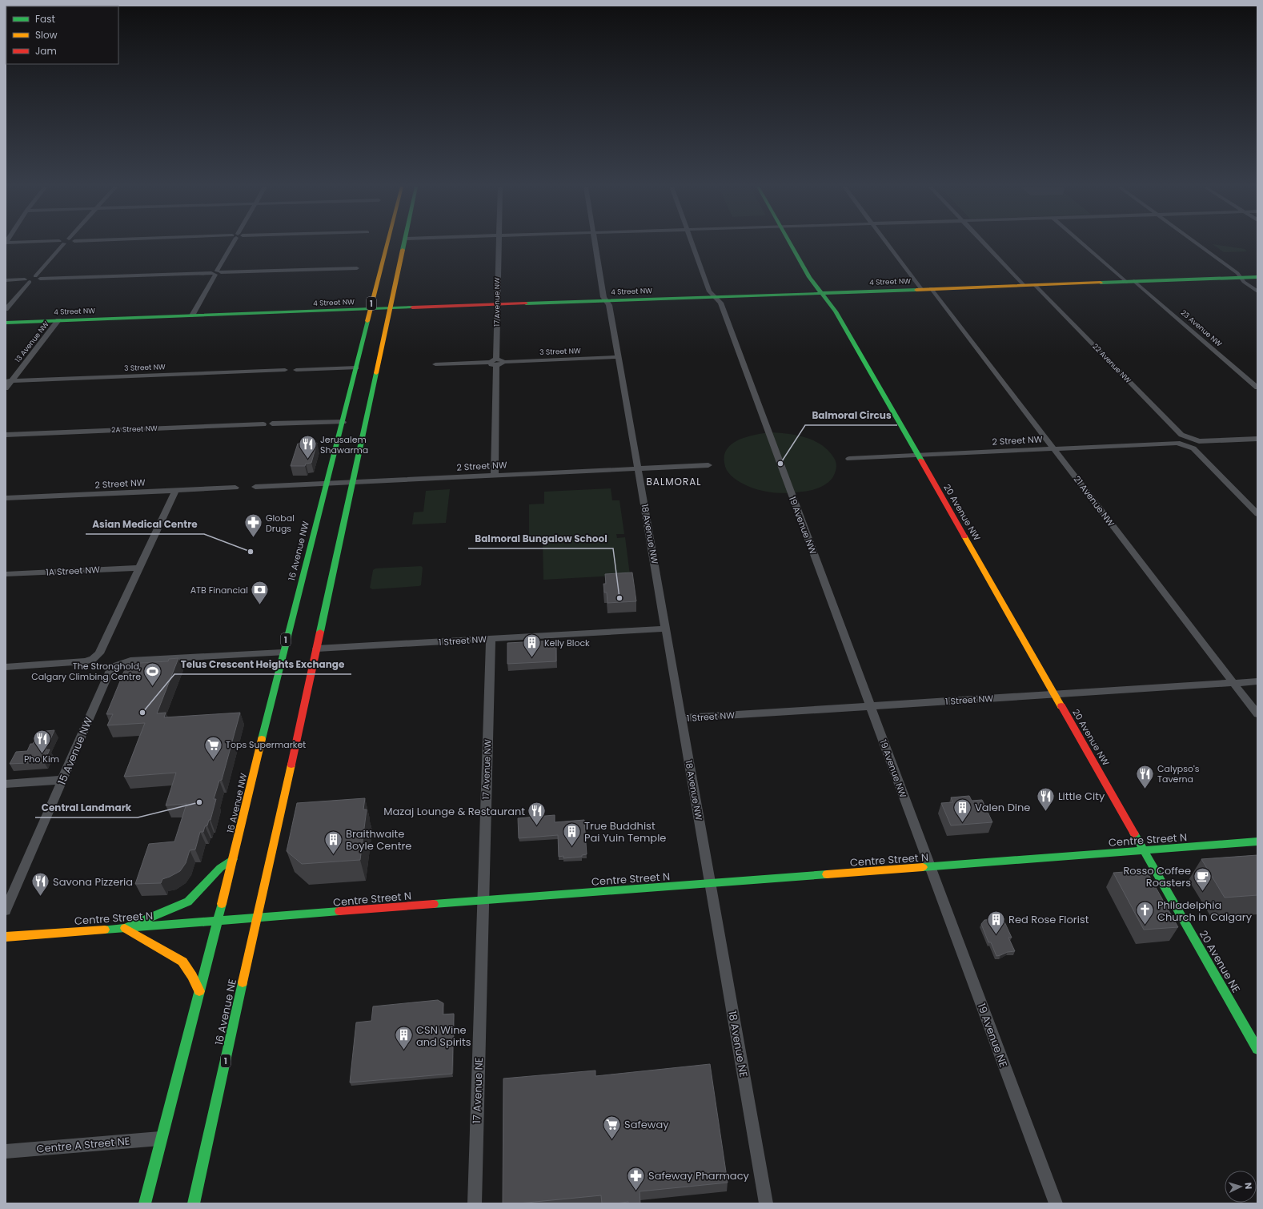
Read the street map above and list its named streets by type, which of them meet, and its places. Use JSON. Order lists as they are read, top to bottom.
{
  "streets": {
    "main road": [
      "4 Street NW",
      "1",
      "20 Avenue NW",
      "16 Avenue NW",
      "Centre Street N",
      "20 Avenue NE",
      "16 Avenue NE"
    ],
    "street": [
      "17 Avenue NW",
      "23 Avenue NW",
      "13 Avenue NW",
      "3 Street NW",
      "22 Avenue NW",
      "2A Street NW",
      "2 Street NW",
      "21 Avenue NW",
      "19 Avenue NW",
      "18 Avenue NW",
      "1A Street NW",
      "1 Street NW",
      "15 Avenue NW",
      "19 Avenue NE",
      "18 Avenue NE",
      "17 Avenue NE",
      "Centre A Street NE"
    ]
  },
  "crossings": [
    ["4 Street NW", "17 Avenue NW"],
    ["4 Street NW", "1"],
    ["4 Street NW", "23 Avenue NW"],
    ["4 Street NW", "13 Avenue NW"],
    ["4 Street NW", "22 Avenue NW"],
    ["4 Street NW", "21 Avenue NW"],
    ["4 Street NW", "20 Avenue NW"],
    ["4 Street NW", "19 Avenue NW"],
    ["4 Street NW", "18 Avenue NW"],
    ["4 Street NW", "16 Avenue NW"],
    ["17 Avenue NW", "3 Street NW"],
    ["17 Avenue NW", "2 Street NW"],
    ["17 Avenue NW", "1 Street NW"],
    ["17 Avenue NW", "Centre Street N"],
    ["17 Avenue NW", "17 Avenue NE"],
    ["1", "2 Street NW"],
    ["1", "16 Avenue NW"],
    ["1", "1 Street NW"],
    ["1", "Centre Street N"],
    ["1", "16 Avenue NE"],
    ["1", "Centre A Street NE"],
    ["13 Avenue NW", "3 Street NW"],
    ["3 Street NW", "18 Avenue NW"],
    ["22 Avenue NW", "2 Street NW"],
    ["2 Street NW", "21 Avenue NW"],
    ["2 Street NW", "20 Avenue NW"],
    ["2 Street NW", "18 Avenue NW"],
    ["2 Street NW", "16 Avenue NW"],
    ["21 Avenue NW", "1 Street NW"],
    ["20 Avenue NW", "1 Street NW"],
    ["20 Avenue NW", "Centre Street N"],
    ["20 Avenue NW", "20 Avenue NE"],
    ["19 Avenue NW", "1 Street NW"],
    ["19 Avenue NW", "Centre Street N"],
    ["19 Avenue NW", "19 Avenue NE"],
    ["18 Avenue NW", "1 Street NW"],
    ["18 Avenue NW", "Centre Street N"],
    ["18 Avenue NW", "18 Avenue NE"],
    ["16 Avenue NW", "15 Avenue NW"],
    ["16 Avenue NW", "Centre Street N"],
    ["Centre Street N", "20 Avenue NE"],
    ["Centre Street N", "16 Avenue NE"],
    ["Centre Street N", "19 Avenue NE"],
    ["Centre Street N", "18 Avenue NE"],
    ["Centre Street N", "17 Avenue NE"]
  ],
  "districts": ["BALMORAL"],
  "places": {
    "restaurant": [
      "Jerusalem Shawarma",
      "Pho Kim",
      "Calypso's Taverna",
      "Little City",
      "Mazaj Lounge & Restaurant",
      "Savona Pizzeria"
    ],
    "other": [
      "Balmoral Circus",
      "Asian Medical Centre",
      "Balmoral Bungalow School",
      "Telus Crescent Heights Exchange",
      "Central Landmark"
    ],
    "pharmacy": ["Global Drugs", "Safeway Pharmacy"],
    "bank": ["ATB Financial"],
    "building": [
      "Kelly Block",
      "Valen Dine",
      "True Buddhist Pai Yuin Temple",
      "Braithwaite Boyle Centre",
      "Red Rose Florist",
      "CSN Wine and Spirits"
    ],
    "sports": ["The Stronghold, Calgary Climbing Centre"],
    "supermarket": ["Tops Supermarket", "Safeway"],
    "cafe": ["Rosso Coffee Roasters"],
    "church": ["Philadelphia Church in Calgary"]
  },
  "legend": ["Fast", "Slow", "Jam"],
  "north": "right"
}
